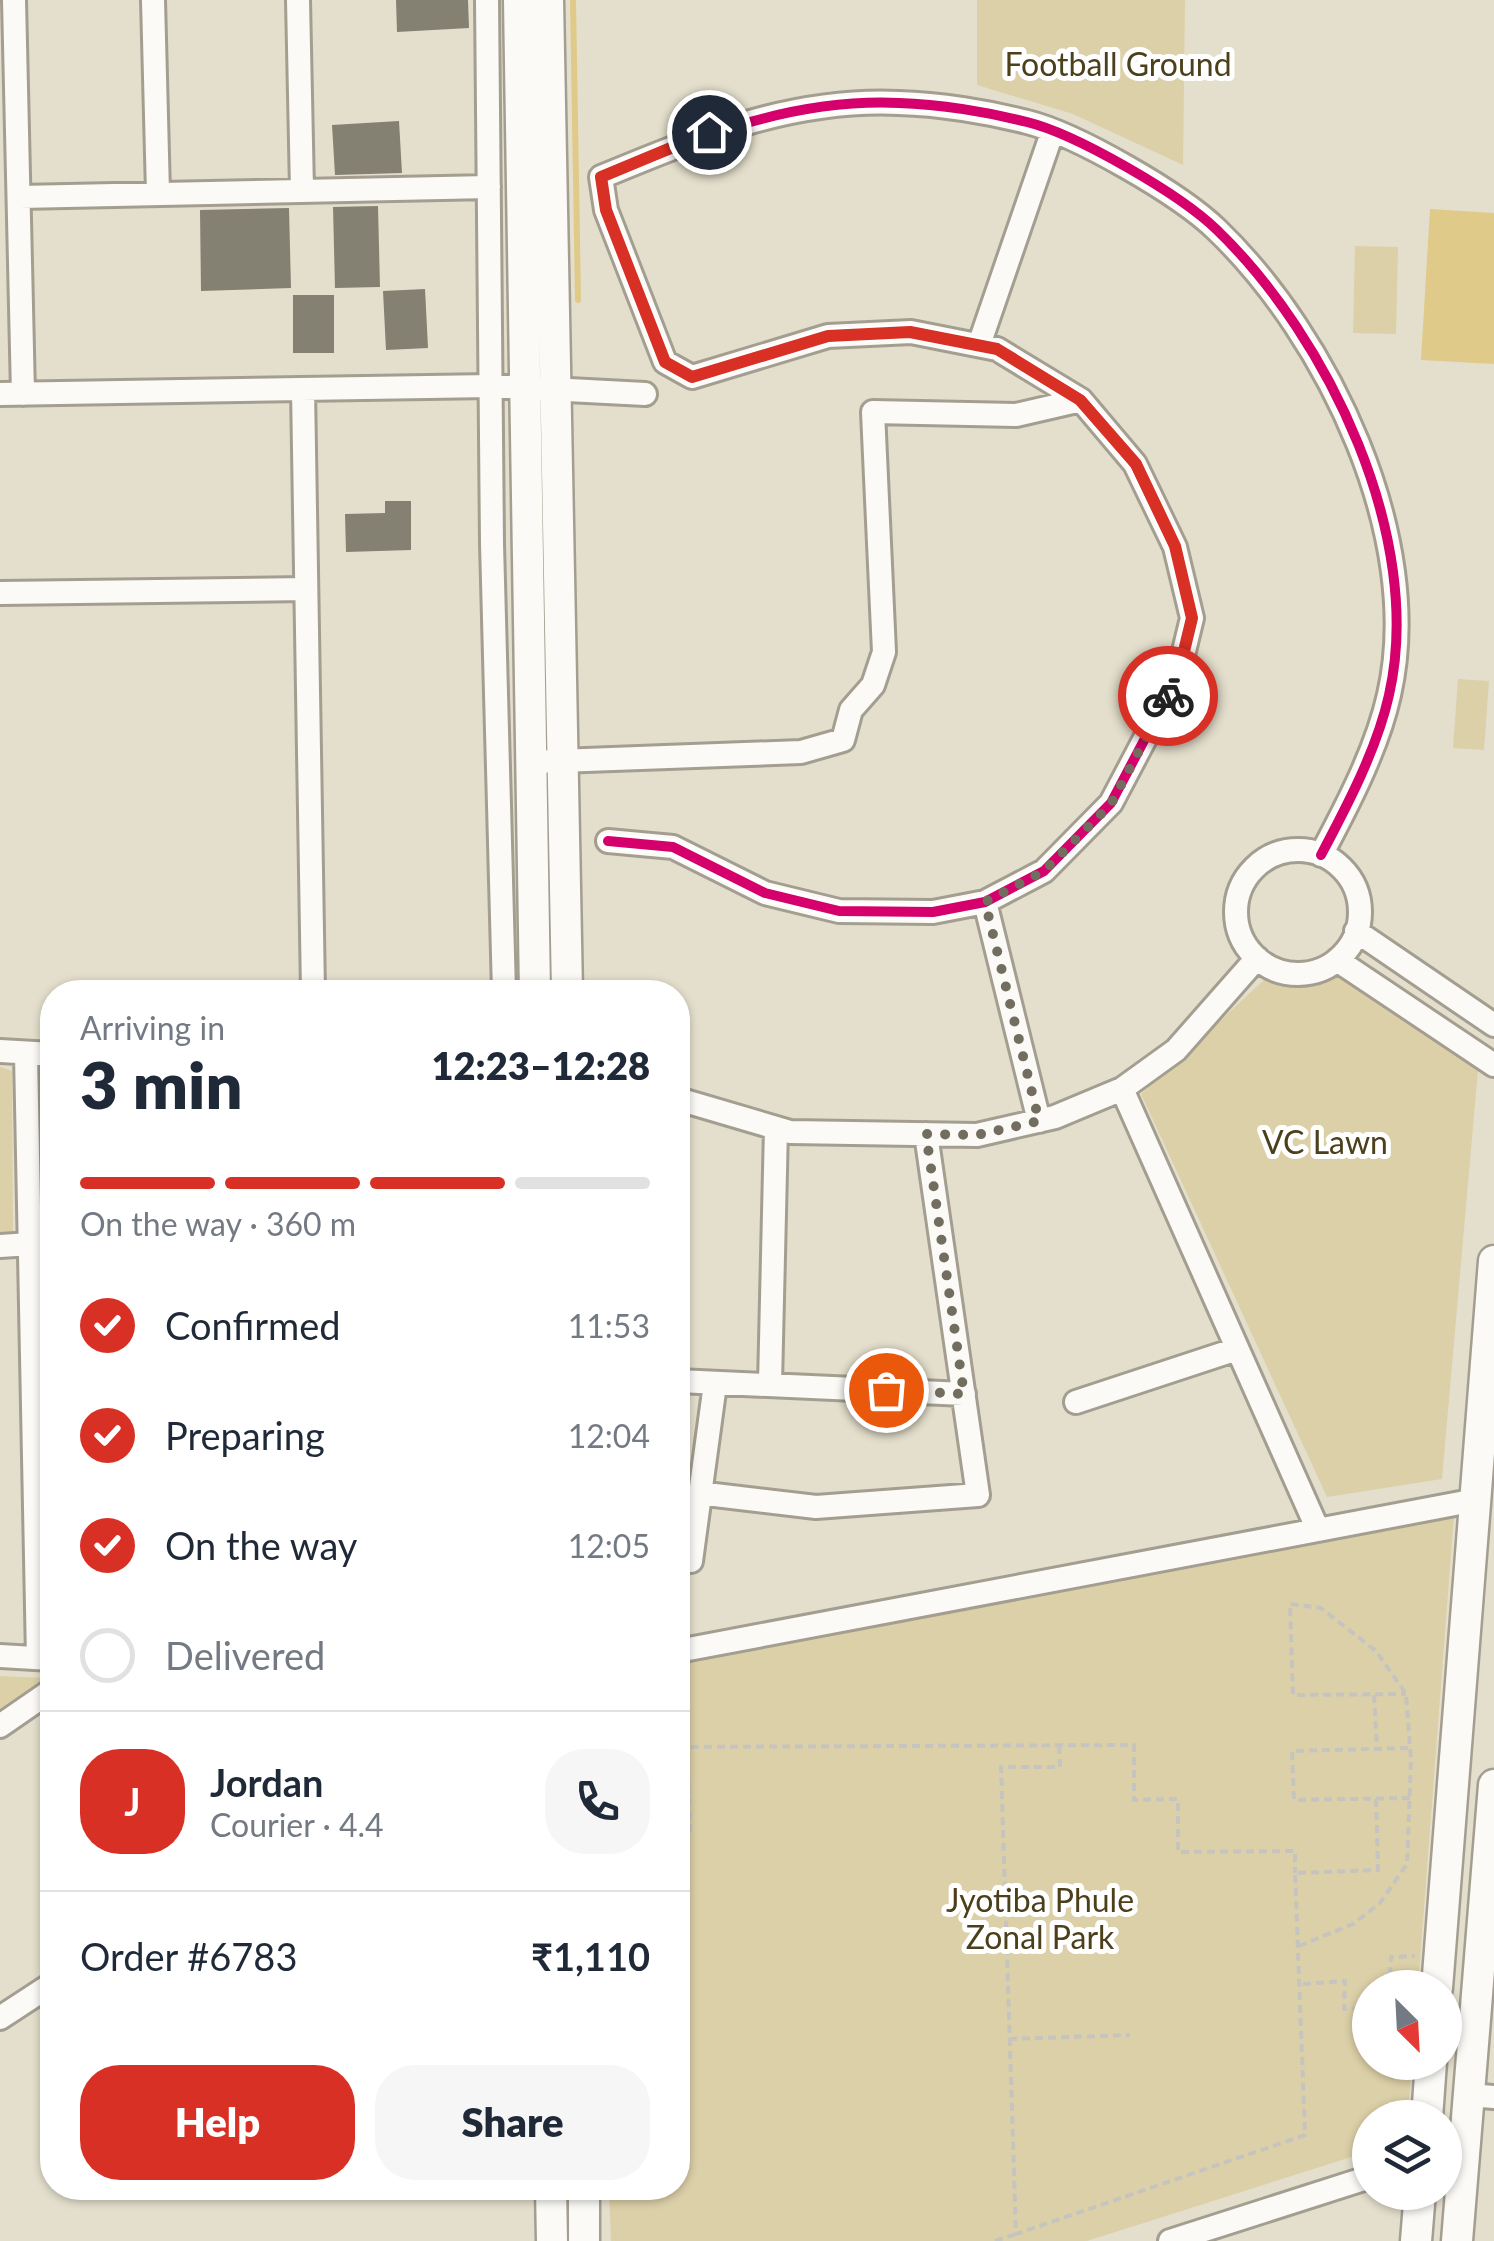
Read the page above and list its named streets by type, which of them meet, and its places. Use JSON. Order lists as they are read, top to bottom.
{
  "parks": ["Football Ground", "VC Lawn", "Jyotiba Phule Zonal Park"],
  "north": "bottom right",
  "page": {
    "heading": ["3 min", "Arriving in", "12:23–12:28"],
    "panel": [
      "Jordan",
      "Courier · 4.4",
      "Order #6783",
      "₹1,110"
    ],
    "bar": "On the way · 360 m",
    "list": [
      ["Confirmed", "11:53"],
      ["Preparing", "12:04"],
      ["On the way", "12:05"],
      "Delivered"
    ],
    "round": "J",
    "buttons": ["Help", "Share"]
  }
}
